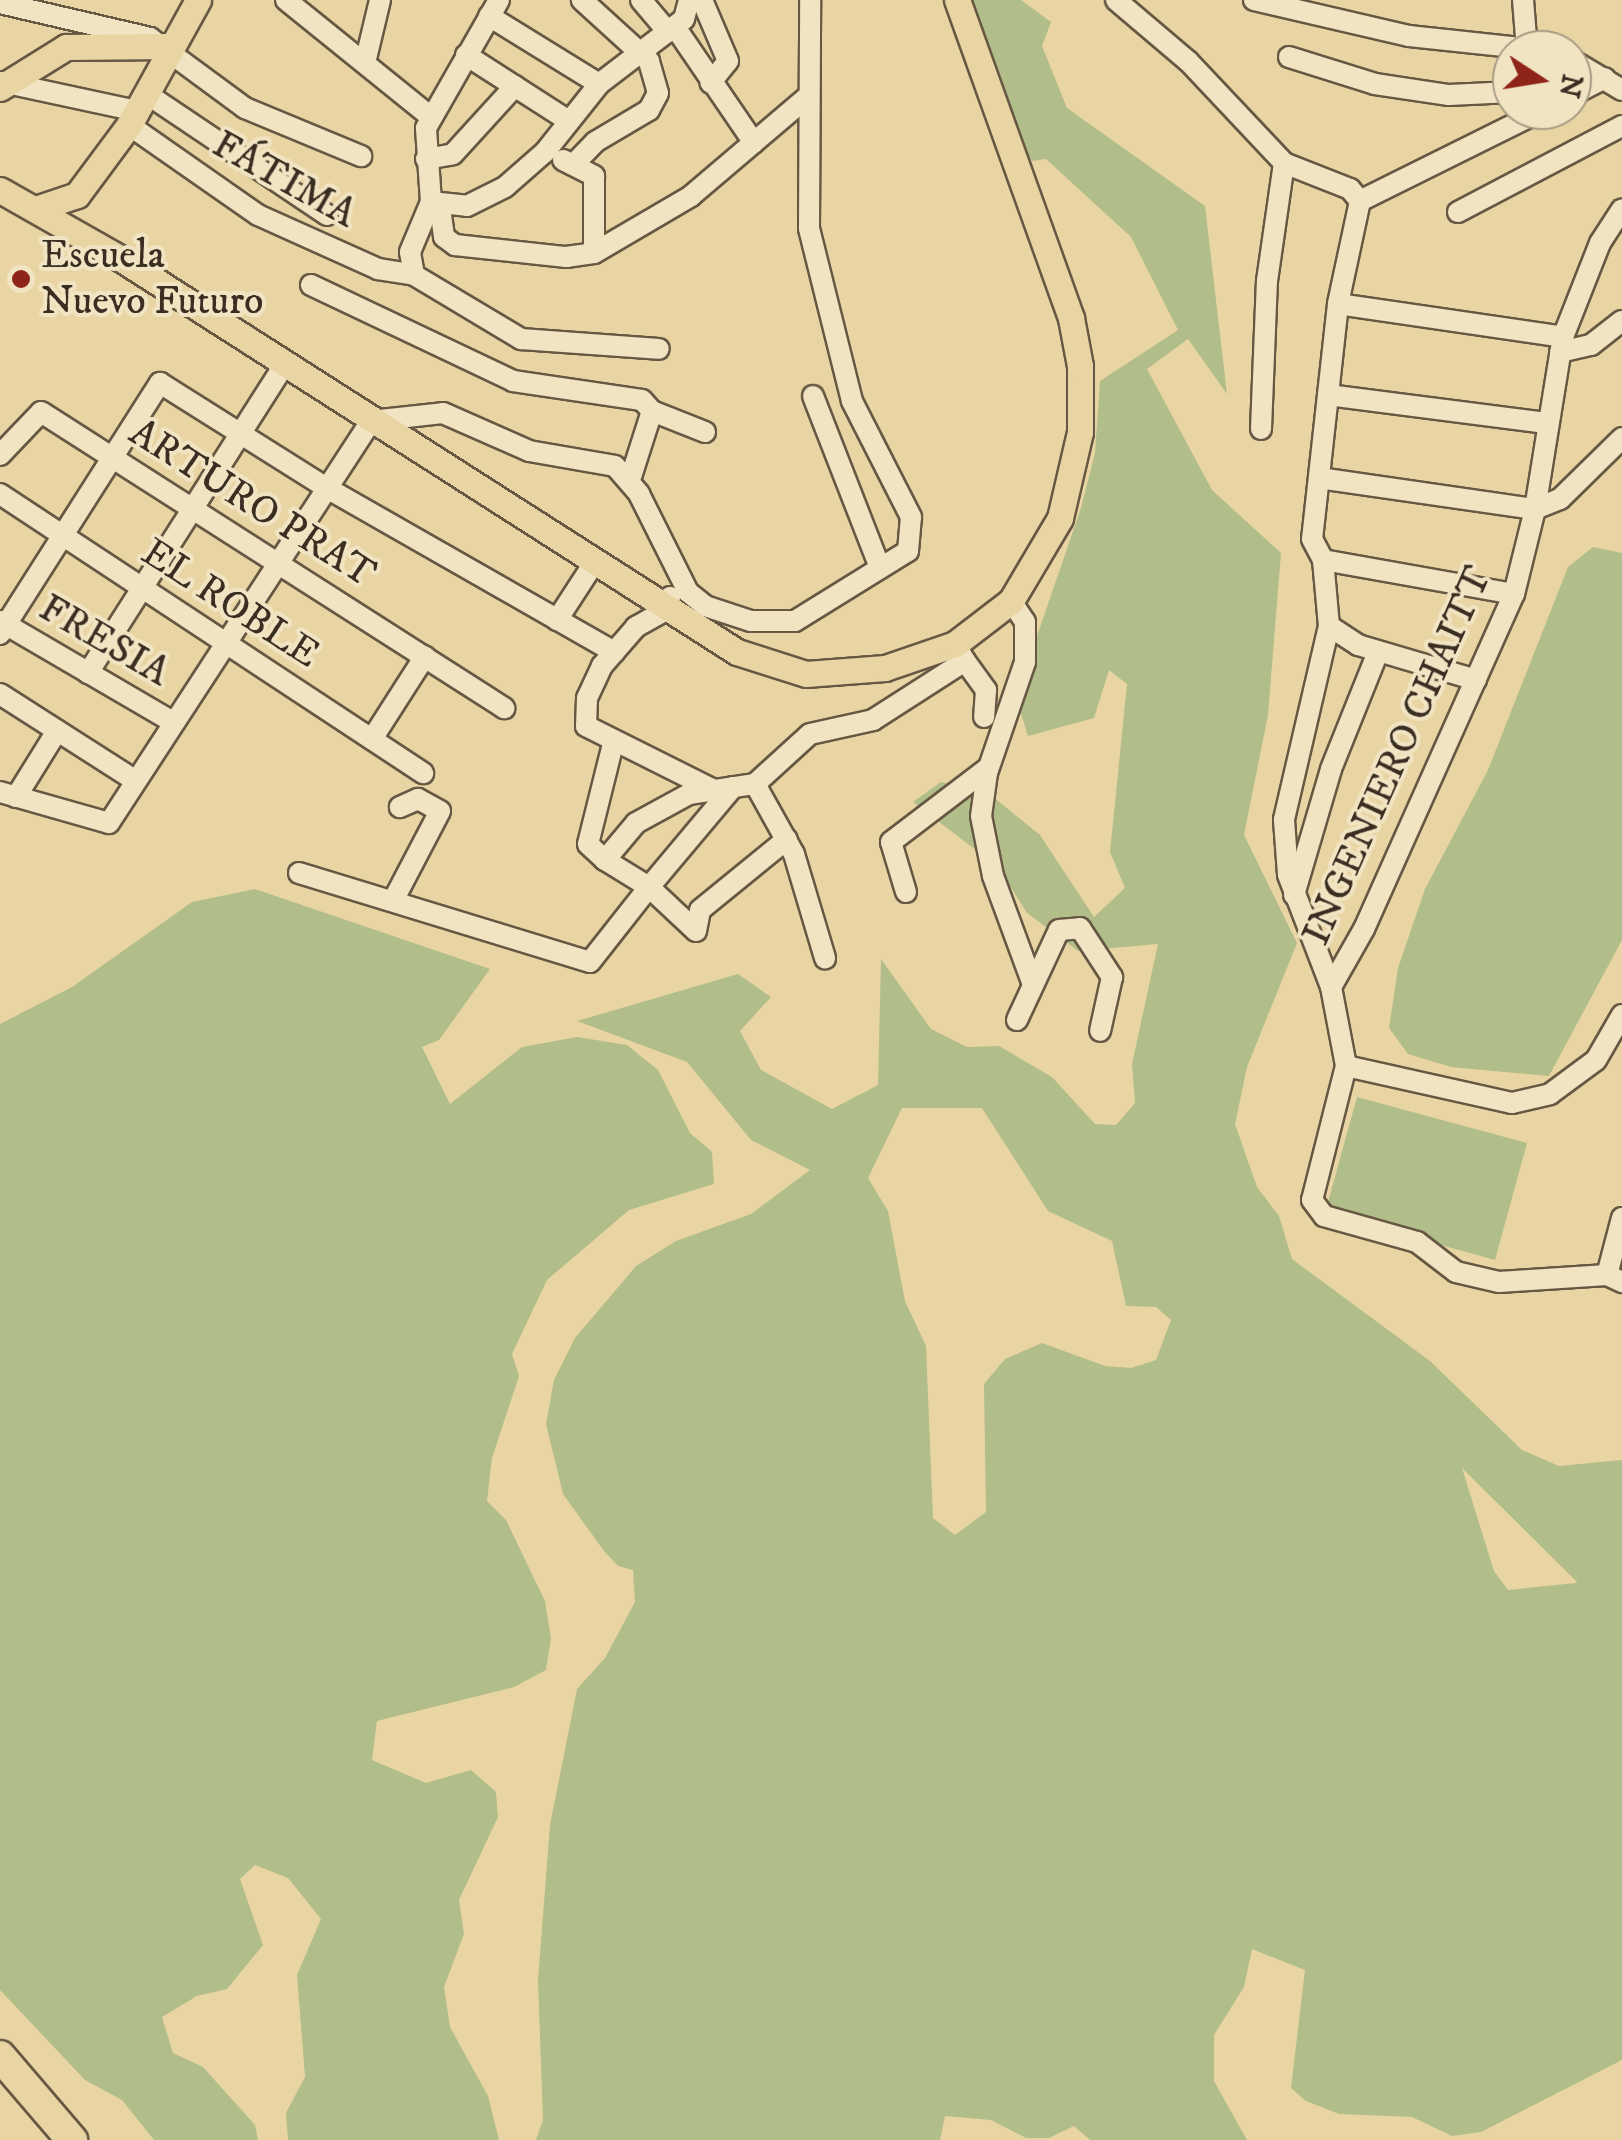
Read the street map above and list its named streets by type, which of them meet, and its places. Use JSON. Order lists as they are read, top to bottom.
{
  "streets": {
    "street": [
      "FÁTIMA",
      "ARTURO PRAT",
      "EL ROBLE",
      "FRESIA",
      "INGENIERO CHAITT"
    ]
  },
  "places": ["Escuela Nuevo Futuro"],
  "north": "right"
}
